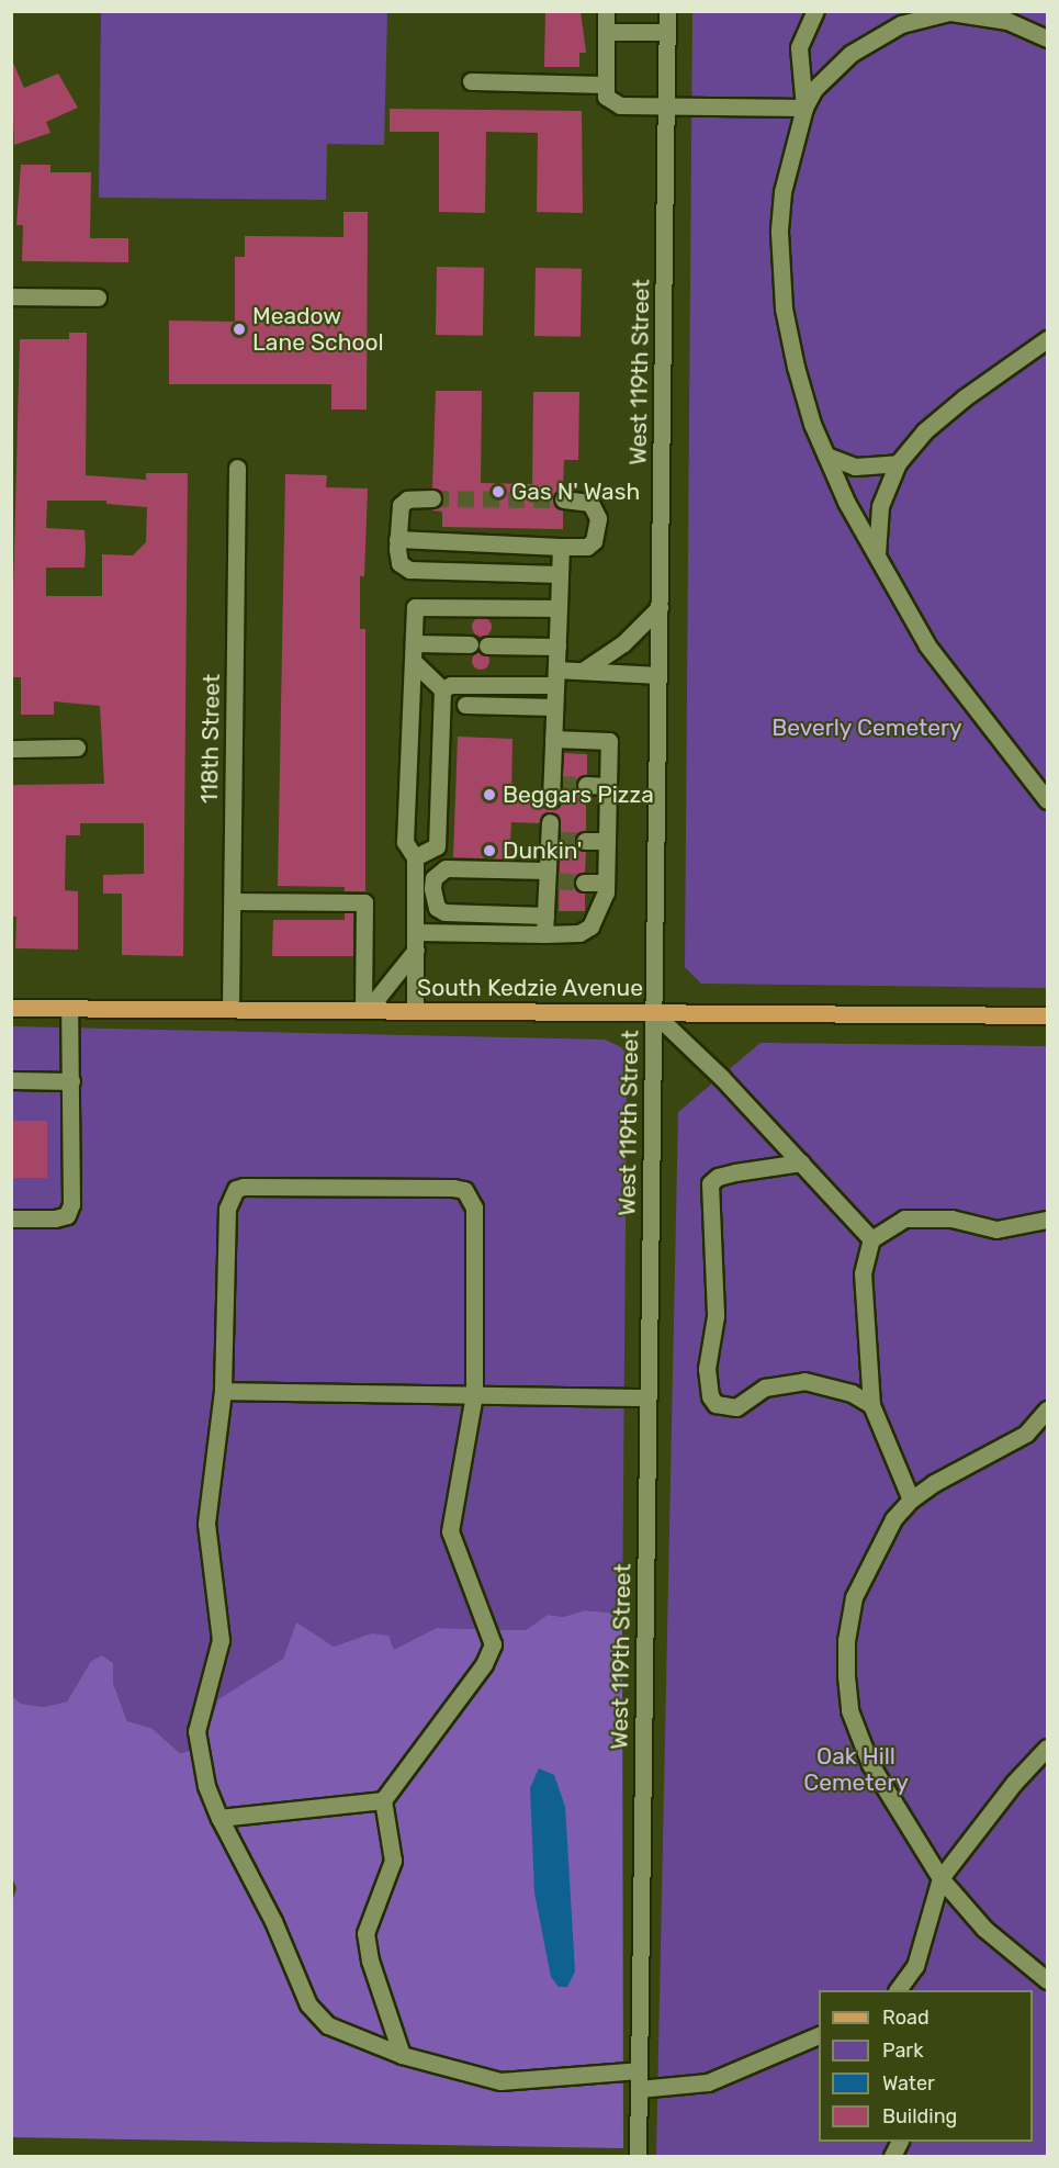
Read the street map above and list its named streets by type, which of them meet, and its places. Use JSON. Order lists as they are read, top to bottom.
{
  "streets": {
    "main road": ["South Kedzie Avenue"],
    "street": ["West 119th Street", "118th Street"]
  },
  "crossings": [
    ["West 119th Street", "South Kedzie Avenue"],
    ["118th Street", "South Kedzie Avenue"]
  ],
  "parks": ["Beverly Cemetery", "Oak Hill Cemetery"],
  "places": [
    "Meadow Lane School",
    "Gas N' Wash",
    "Beggars Pizza",
    "Dunkin'"
  ],
  "legend": [
    "Road",
    "Park",
    "Water",
    "Building"
  ]
}
